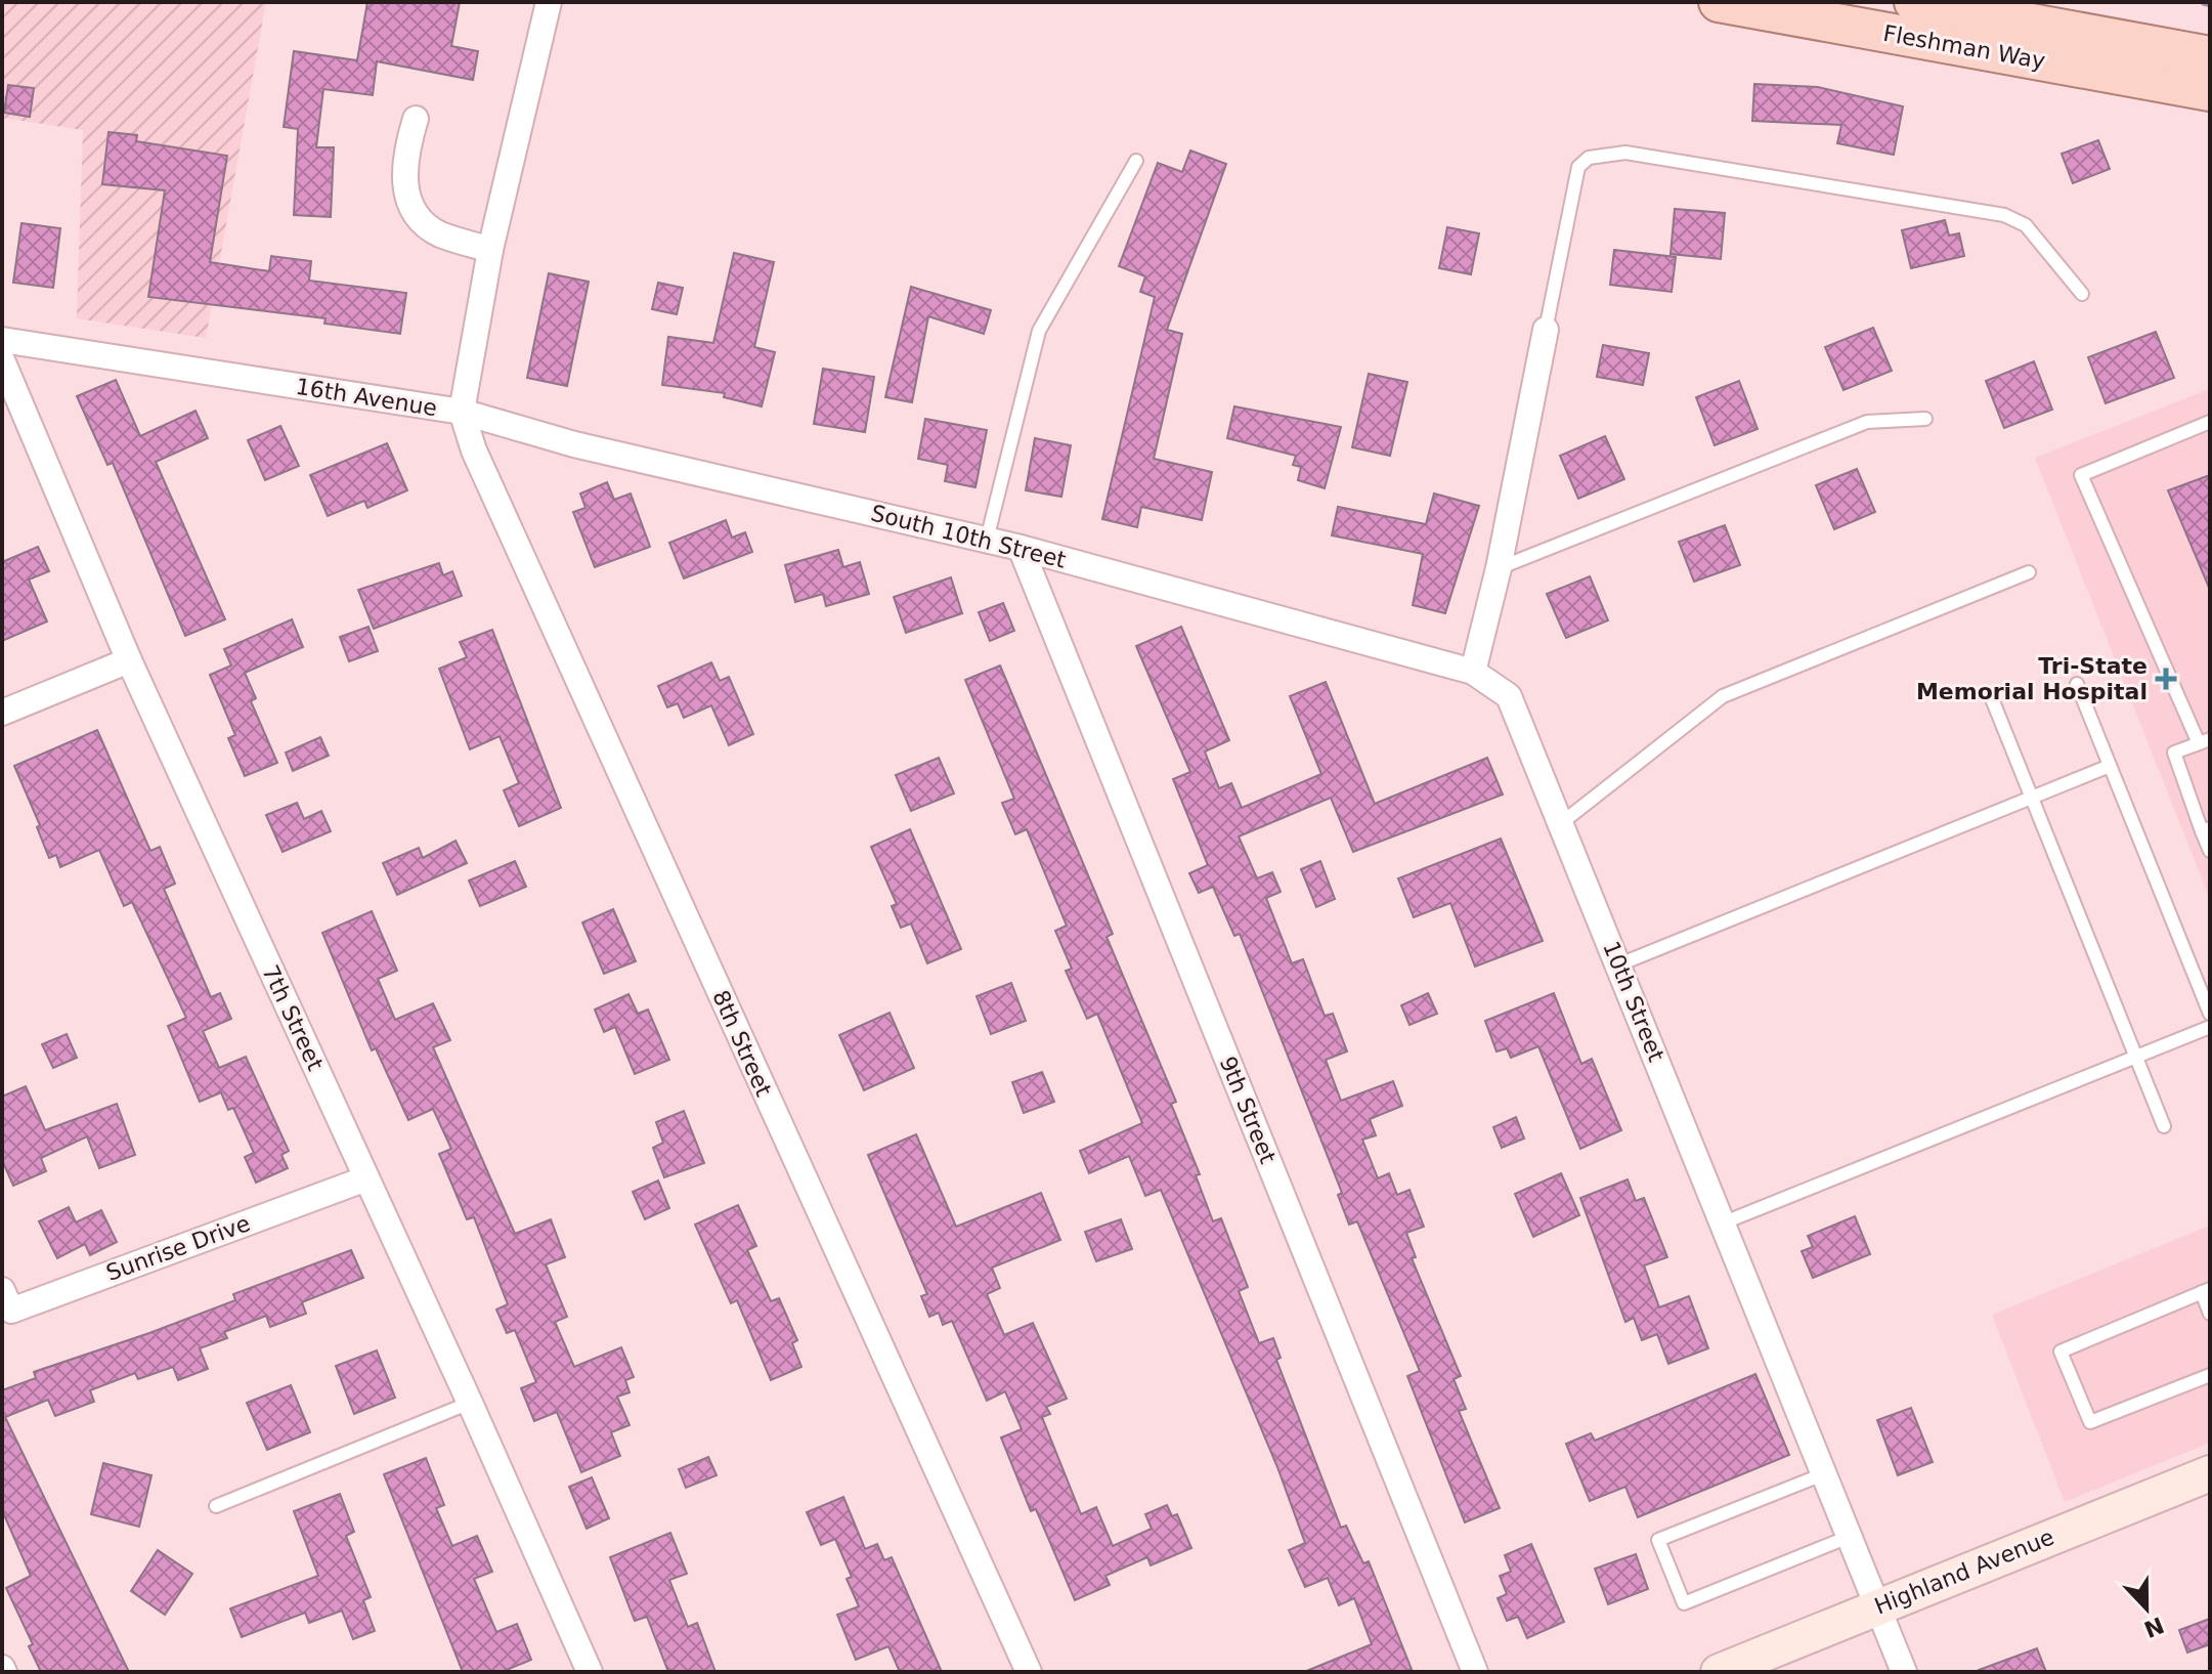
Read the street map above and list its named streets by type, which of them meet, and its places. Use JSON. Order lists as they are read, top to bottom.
{
  "streets": {
    "main road": ["Fleshman Way", "Highland Avenue"],
    "street": [
      "16th Avenue",
      "South 10th Street",
      "10th Street",
      "7th Street",
      "8th Street",
      "9th Street",
      "Sunrise Drive"
    ]
  },
  "crossings": [
    ["16th Avenue", "South 10th Street"],
    ["16th Avenue", "8th Street"],
    ["South 10th Street", "10th Street"],
    ["South 10th Street", "8th Street"],
    ["South 10th Street", "9th Street"],
    ["10th Street", "Highland Avenue"],
    ["7th Street", "Sunrise Drive"]
  ],
  "places": {
    "health": ["Tri-State Memorial Hospital"]
  },
  "north": "bottom"
}
